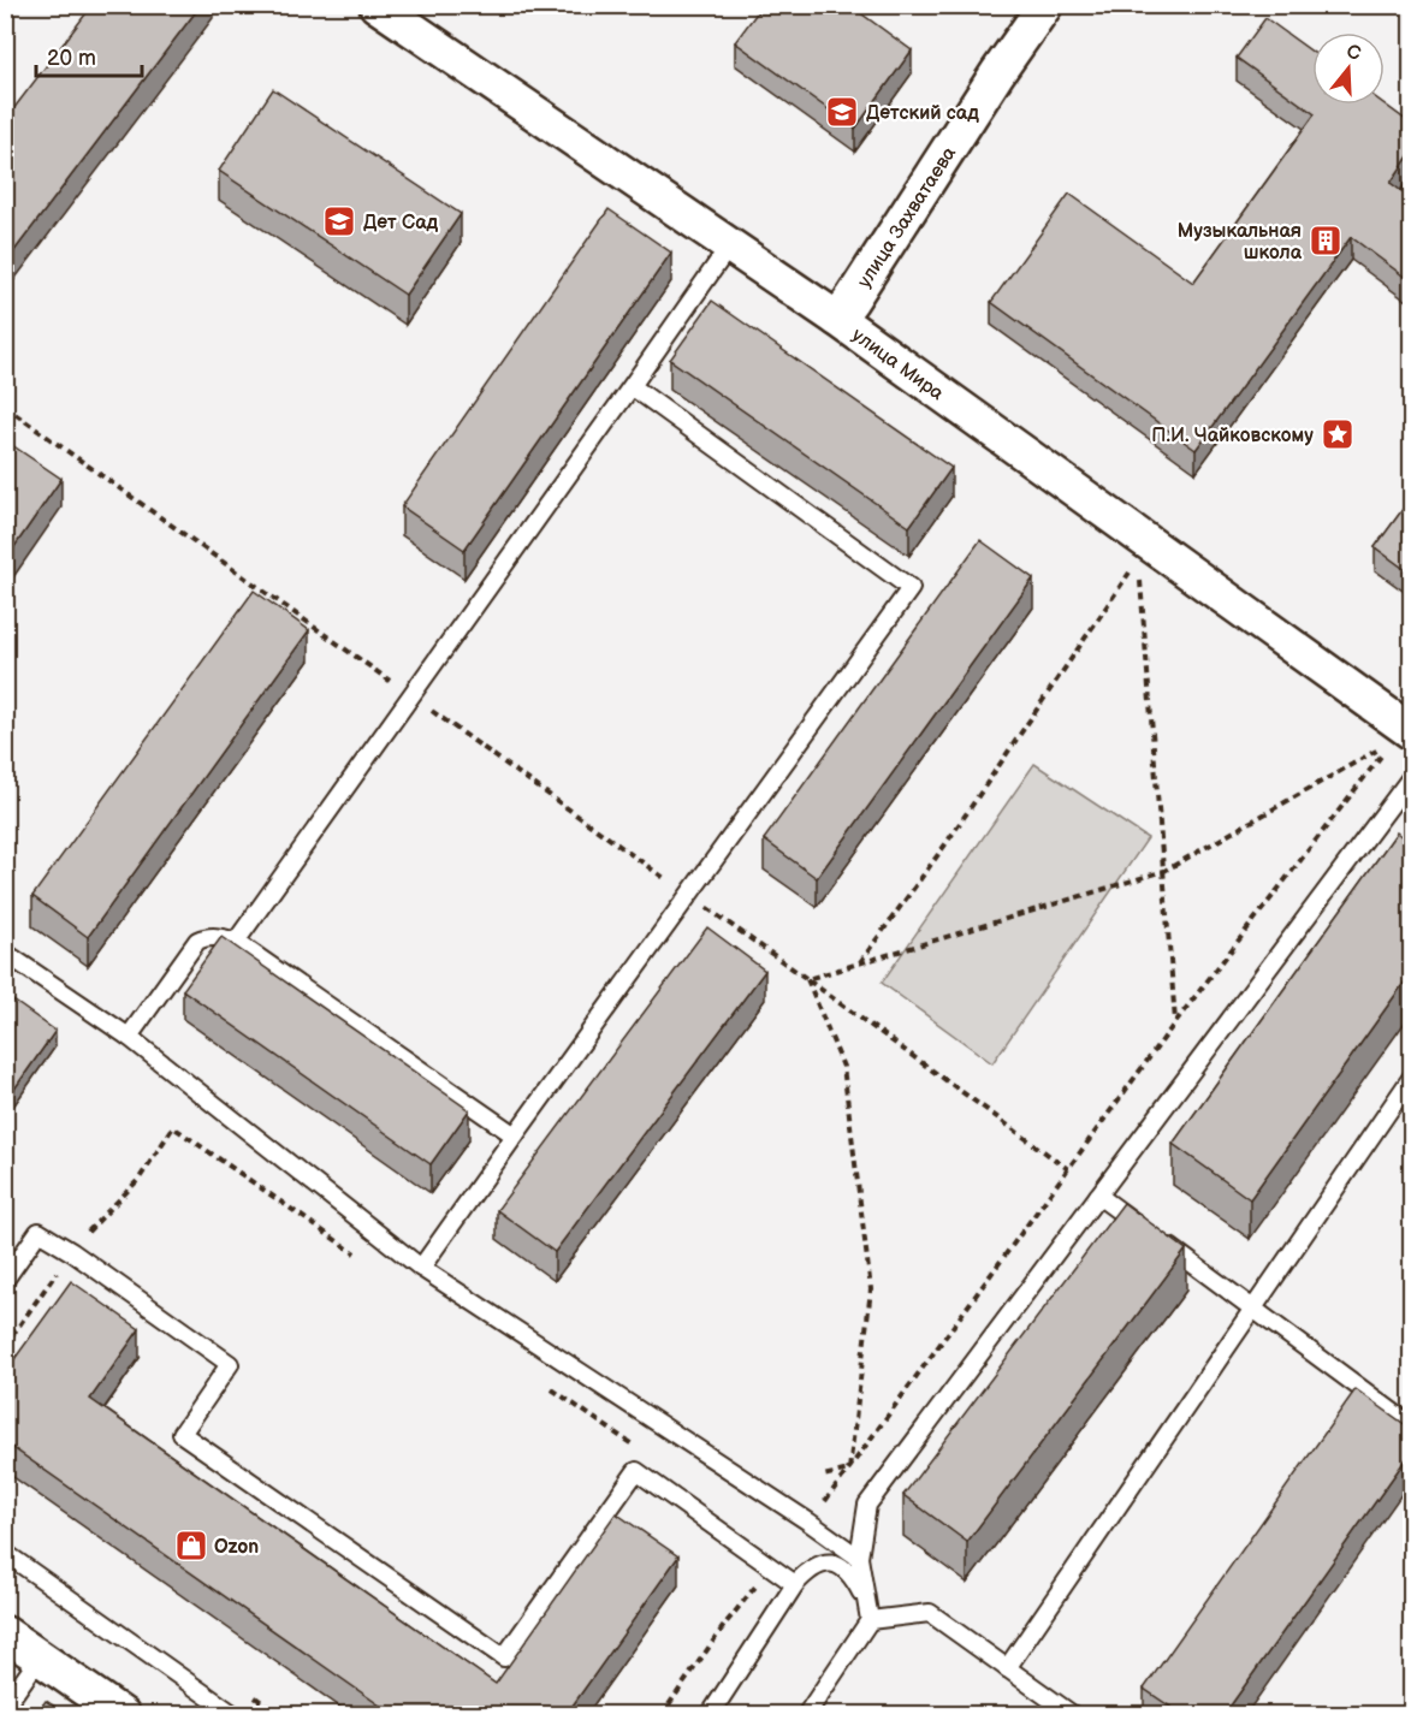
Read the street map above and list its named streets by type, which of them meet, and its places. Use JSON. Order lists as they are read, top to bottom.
{
  "streets": {
    "street": ["улица Захватаева", "улица Мира"]
  },
  "crossings": [
    ["улица Захватаева", "улица Мира"]
  ],
  "places": {
    "school or university": ["Детский сад", "Дет Сад"],
    "building": ["Музыкальная школа"],
    "place": ["П.И. Чайковскому"],
    "shop": ["Ozon"]
  },
  "scale_bar": "20 m",
  "north": "top"
}
